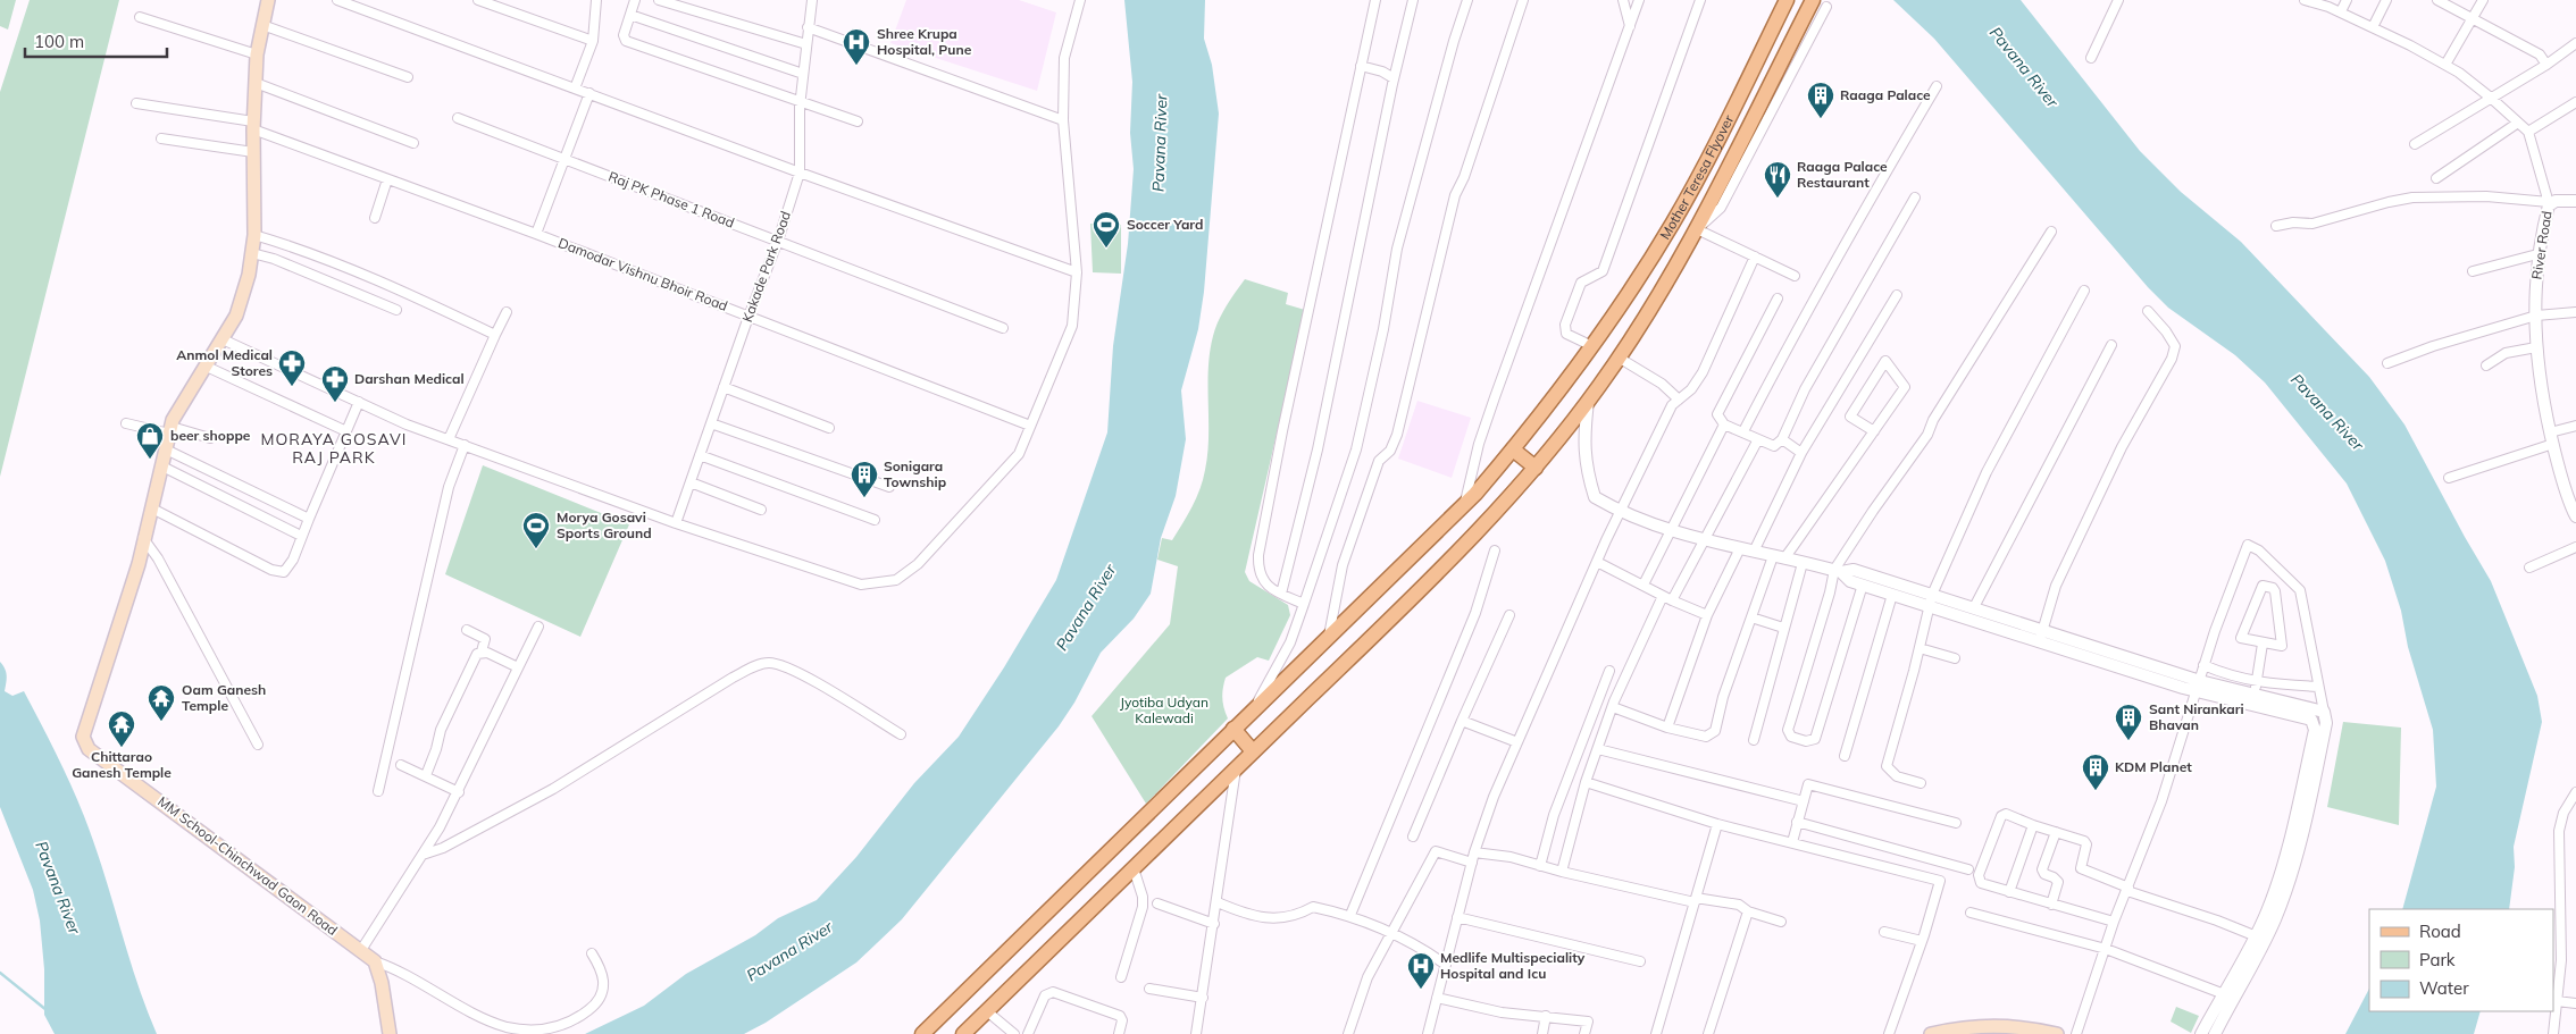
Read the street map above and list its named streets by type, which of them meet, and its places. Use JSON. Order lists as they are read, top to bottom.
{
  "streets": {
    "main road": ["Mother Teresa Flyover", "MM School-Chinchwad Gaon Road"],
    "street": [
      "Raj PK Phase 1 Road",
      "River Road",
      "Kakade Park Road",
      "Damodar Vishnu Bhoir Road"
    ]
  },
  "crossings": [
    ["Raj PK Phase 1 Road", "Kakade Park Road"],
    ["Kakade Park Road", "Damodar Vishnu Bhoir Road"],
    ["Damodar Vishnu Bhoir Road", "MM School-Chinchwad Gaon Road"]
  ],
  "districts": ["MORAYA GOSAVI RAJ PARK"],
  "water": ["Pavana River"],
  "parks": ["Jyotiba Udyan Kalewadi"],
  "places": {
    "hospital": ["Shree Krupa Hospital, Pune", "Medlife Multispeciality Hospital and Icu"],
    "building": [
      "Raaga Palace",
      "Sonigara Township",
      "Sant Nirankari Bhavan",
      "KDM Planet"
    ],
    "restaurant": ["Raaga Palace Restaurant"],
    "sports": ["Soccer Yard", "Morya Gosavi Sports Ground"],
    "pharmacy": ["Anmol Medical Stores", "Darshan Medical"],
    "shop": ["beer shoppe"],
    "temple": ["Oam Ganesh Temple", "Chittarao Ganesh Temple"]
  },
  "legend": ["Road", "Park", "Water"],
  "scale_bar": "100 m"
}
